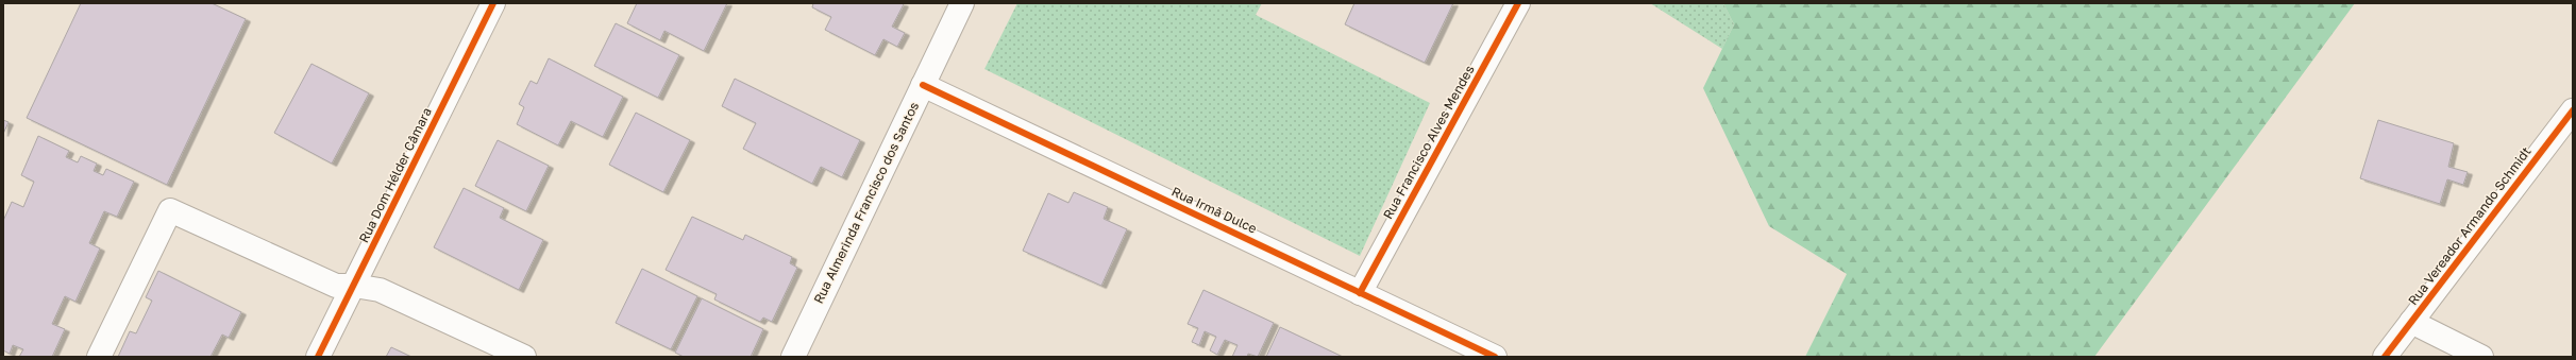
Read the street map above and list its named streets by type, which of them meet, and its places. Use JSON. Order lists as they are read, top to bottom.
{
  "streets": {
    "street": [
      "Rua Francisco Alves Mendes",
      "Rua Dom Hélder Câmara",
      "Rua Almerinda Francisco dos Santos",
      "Rua Irmã Dulce",
      "Rua Vereador Armando Schmidt"
    ]
  },
  "crossings": [
    ["Rua Francisco Alves Mendes", "Rua Irmã Dulce"],
    ["Rua Almerinda Francisco dos Santos", "Rua Irmã Dulce"]
  ]
}
